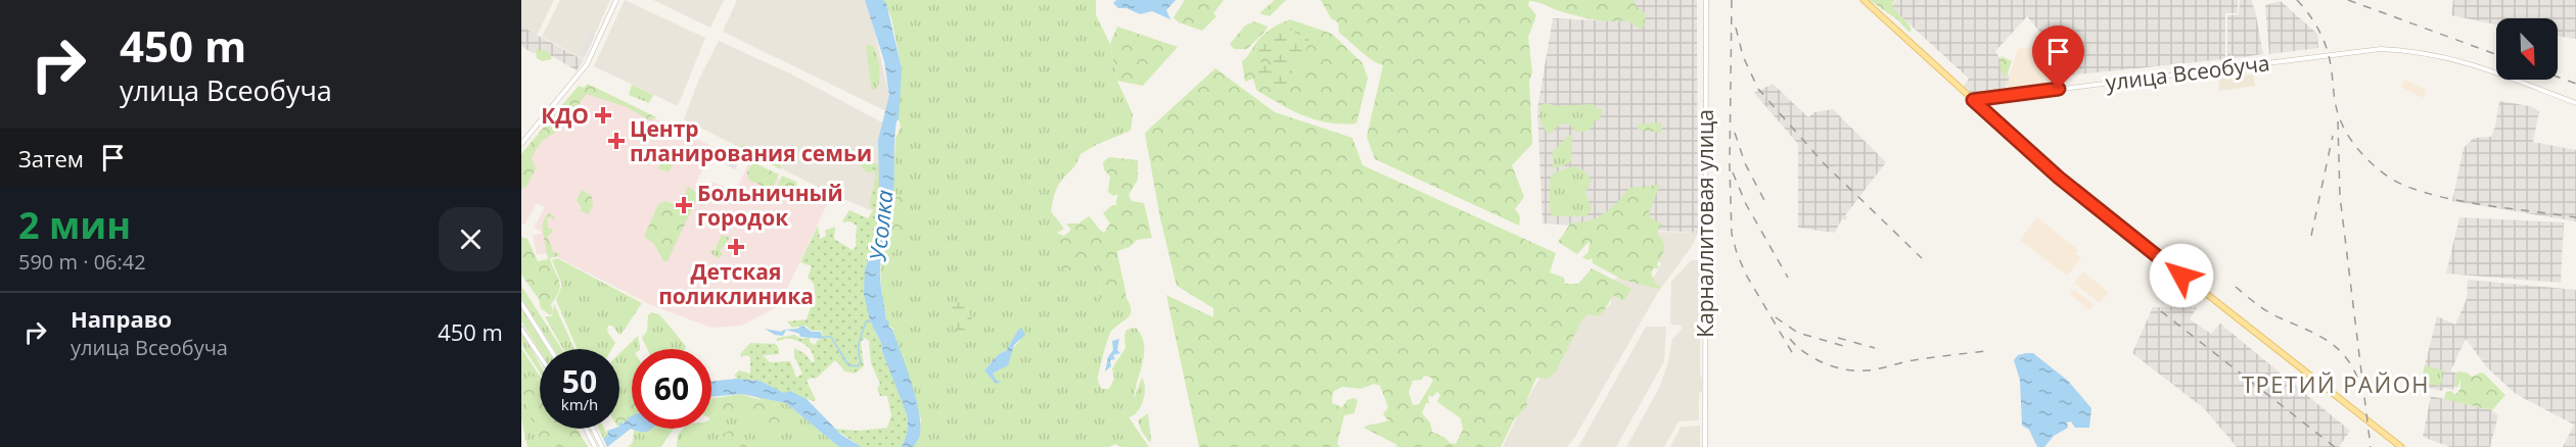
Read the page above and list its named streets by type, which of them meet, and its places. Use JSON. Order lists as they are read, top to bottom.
{
  "streets": {
    "street": ["улица Всеобуча", "Карналлитовая улица"]
  },
  "districts": ["ТРЕТИЙ РАЙОН"],
  "water": ["Усолка"],
  "places": {
    "health": [
      "КДО",
      "Центр планирования семьи",
      "Больничный городок",
      "Детская поликлиника"
    ]
  },
  "north": "bottom right",
  "page": {
    "turn": ["450 m", "улица Всеобуча"],
    "then": "Затем",
    "heading": ["2 мин", "590 m · 06:42"],
    "list": [
      {
        "name": "Направо",
        "note": "улица Всеобуча",
        "value": "450 m"
      }
    ],
    "speed": "50 km/h",
    "limit": "60"
  }
}
